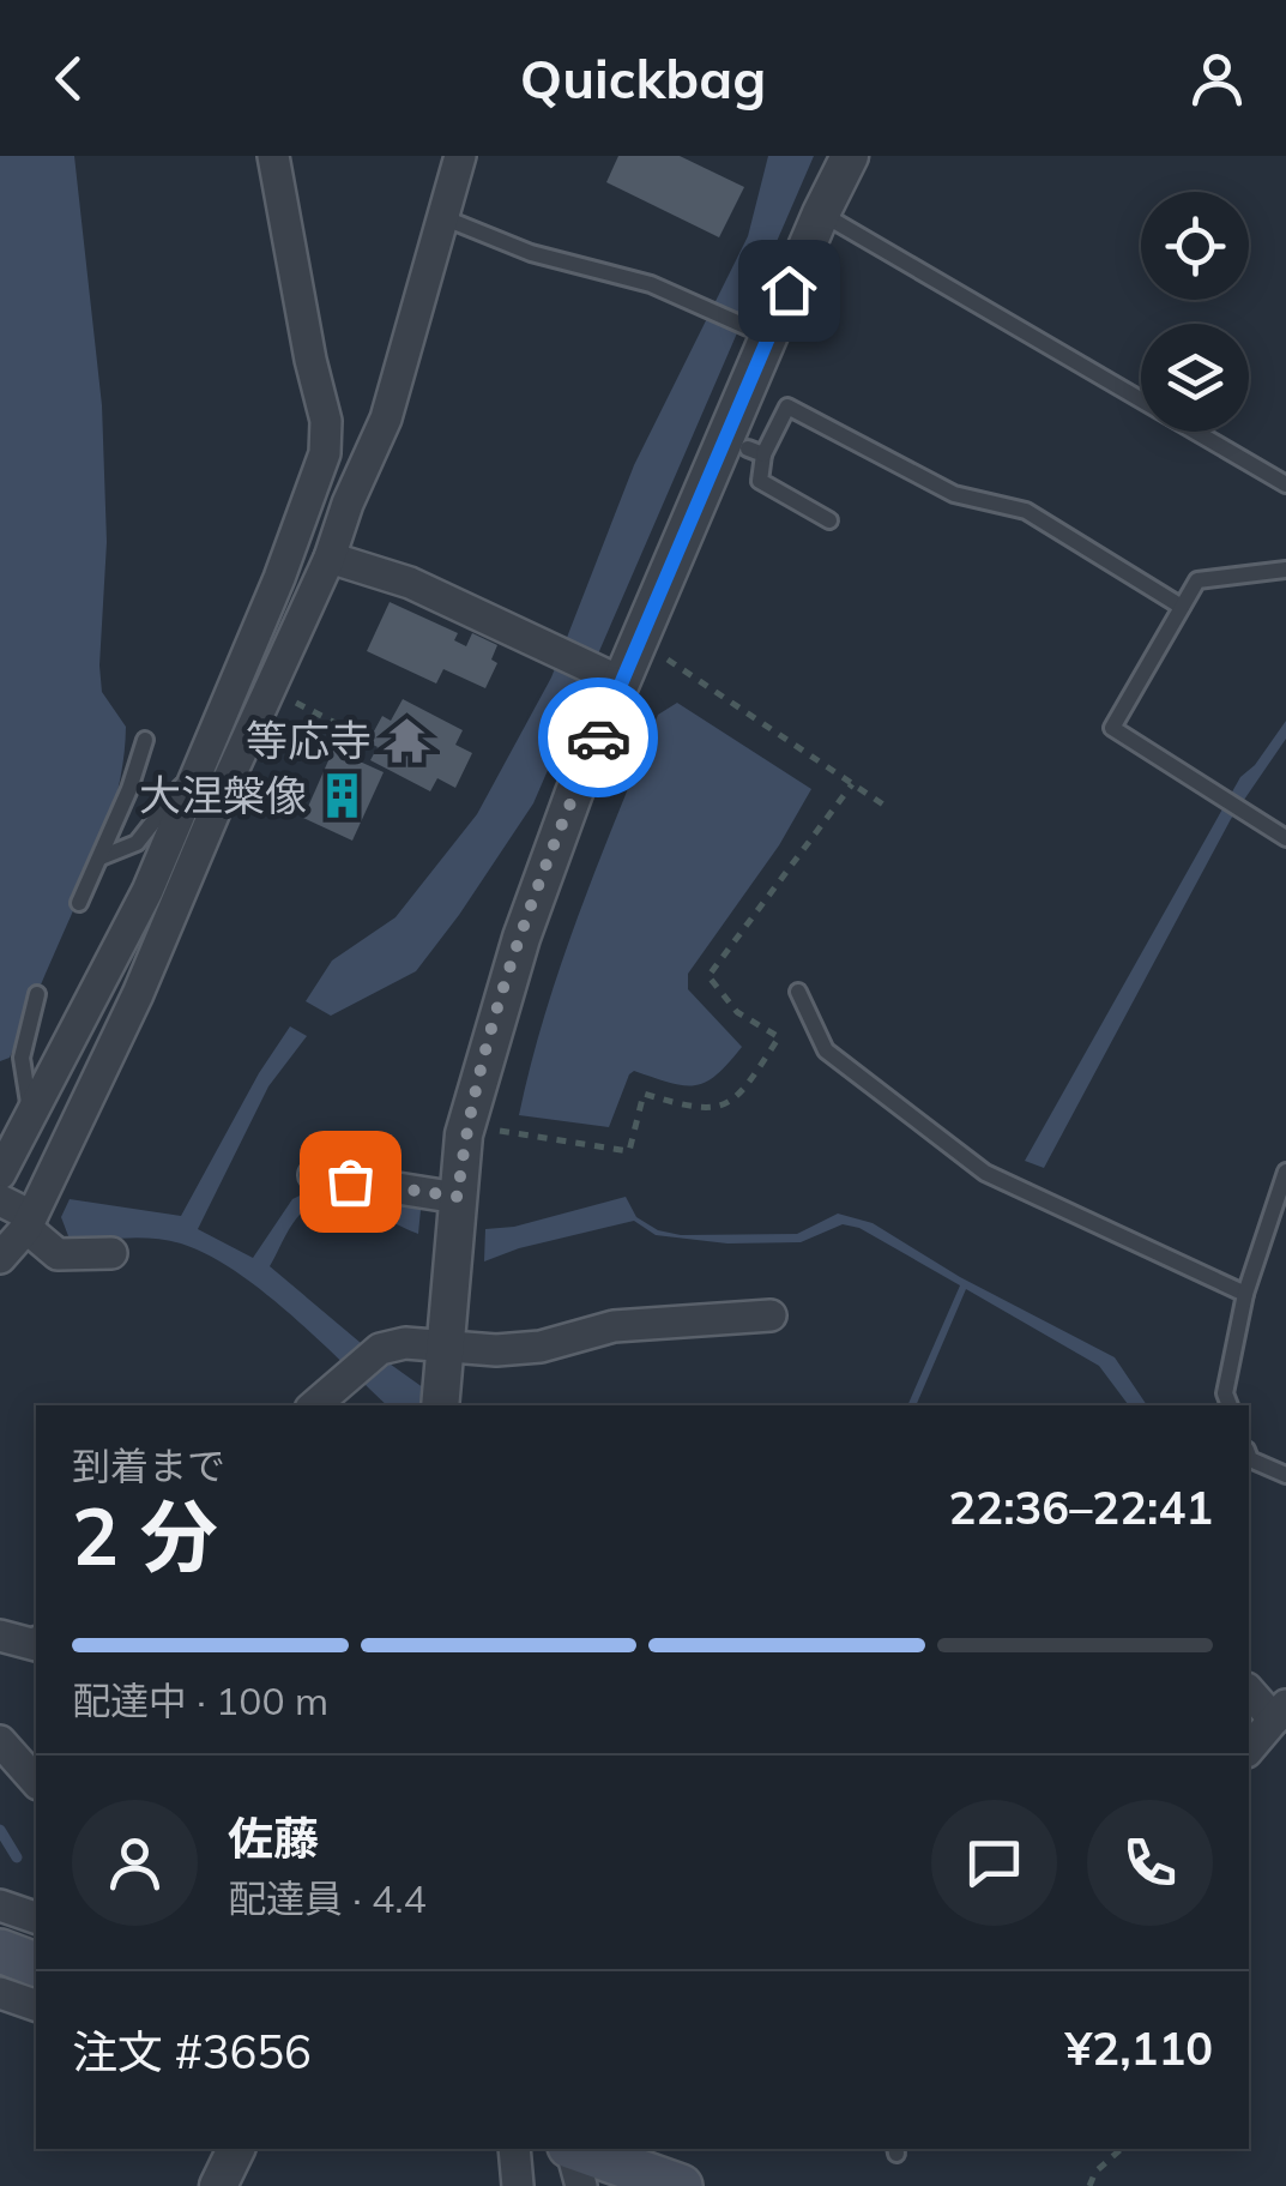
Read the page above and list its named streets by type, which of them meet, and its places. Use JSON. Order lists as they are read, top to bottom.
{
  "places": {
    "temple": ["等応寺"],
    "building": ["大涅槃像"]
  },
  "page": {
    "header": "Quickbag",
    "heading": ["2 分", "到着まで", "22:36–22:41"],
    "panel": [
      "佐藤",
      "配達員 · 4.4",
      "注文 #3656",
      "¥2,110"
    ],
    "bar": "配達中 · 100 m"
  }
}
